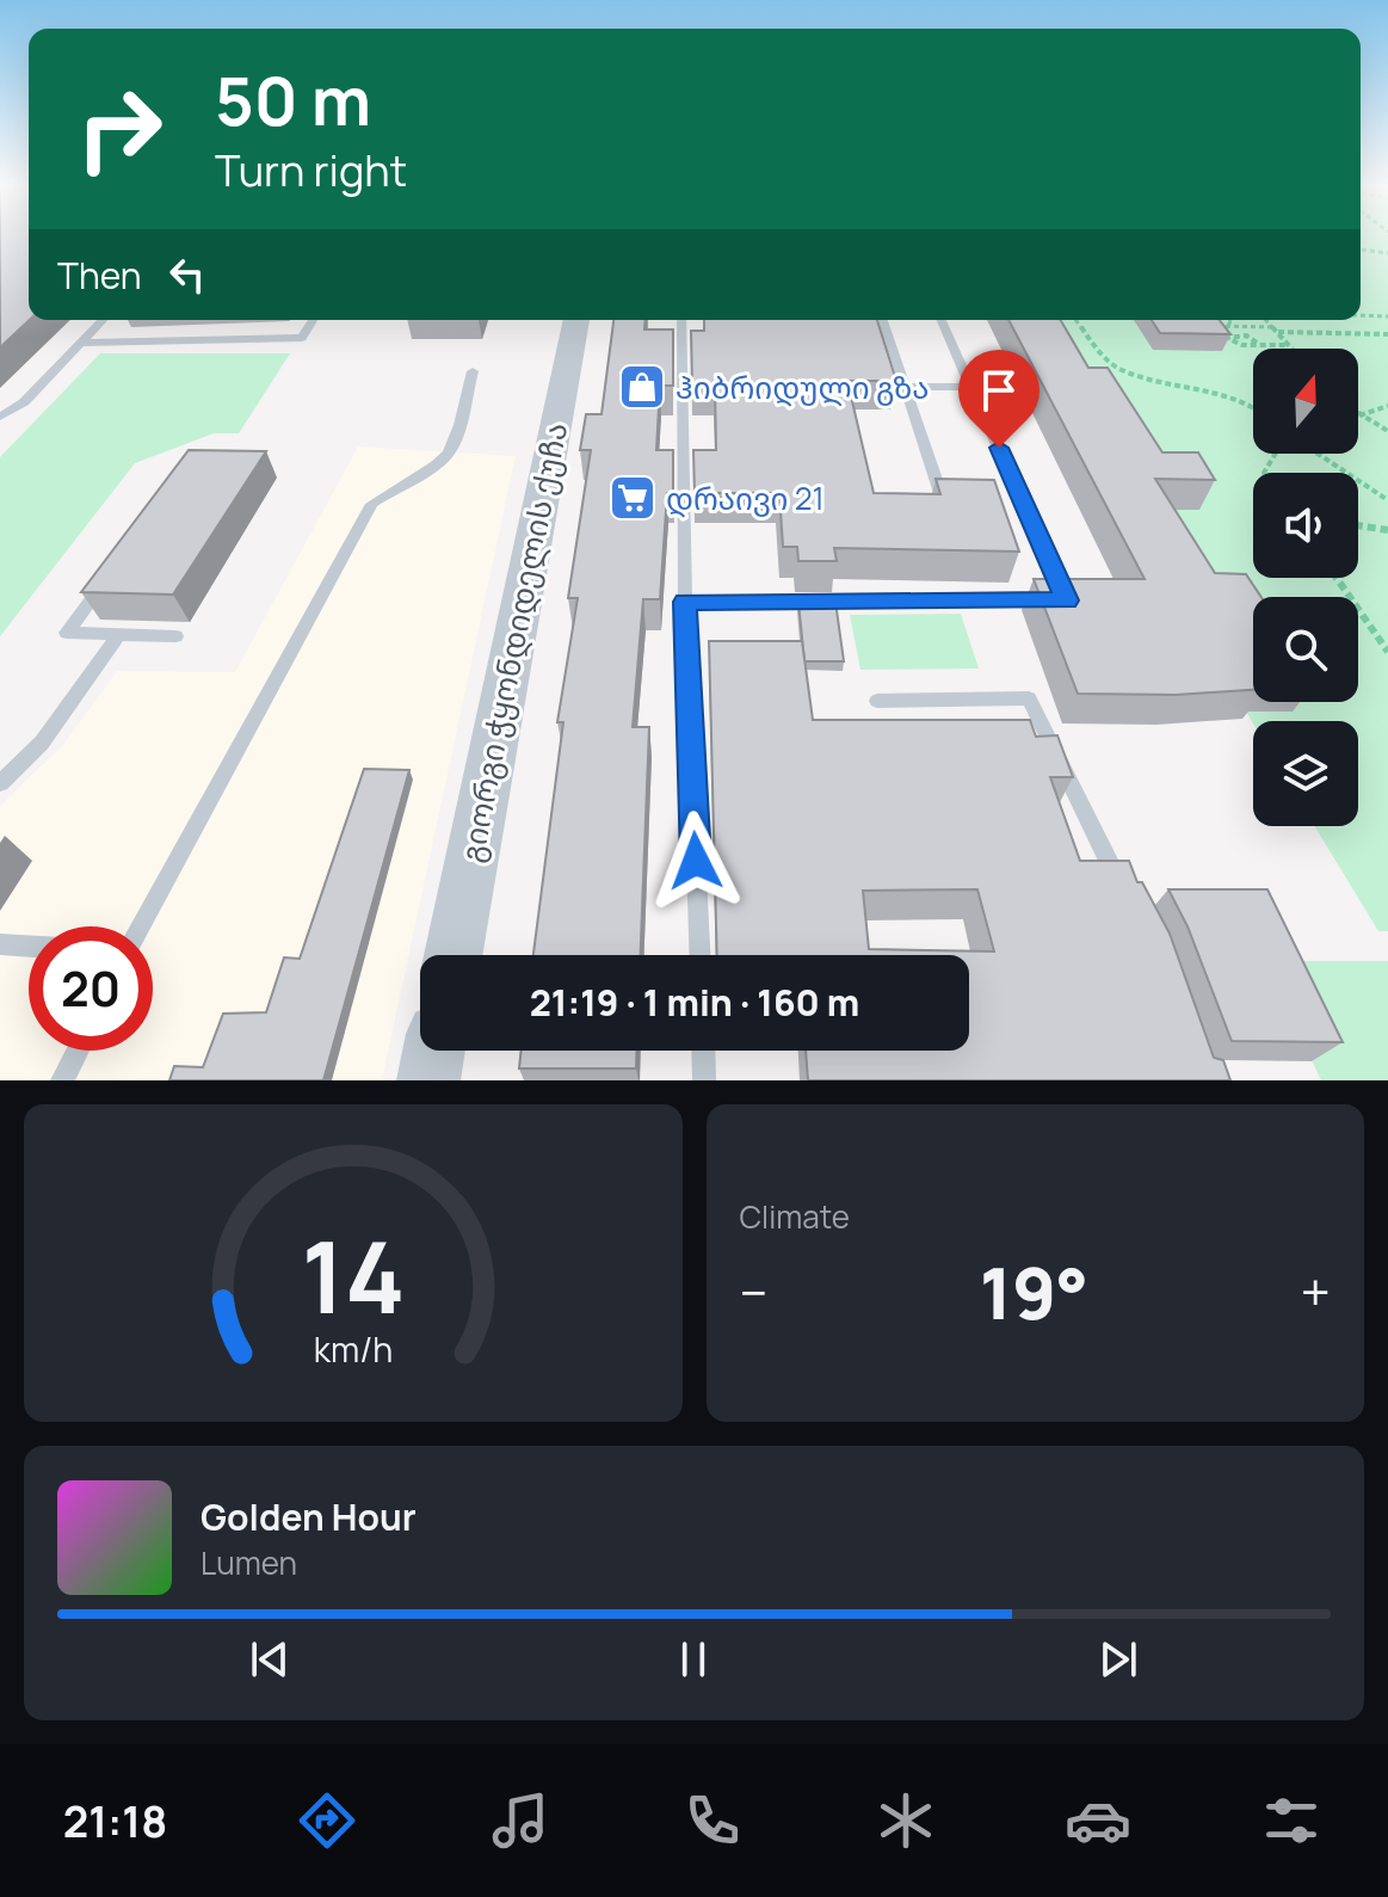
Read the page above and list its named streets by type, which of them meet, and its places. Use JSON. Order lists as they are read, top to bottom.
{
  "streets": {
    "street": ["გიორგი ჭყონდიდელის ქუჩა"]
  },
  "places": {
    "shop": ["ჰიბრიდული გზა"],
    "supermarket": ["დრაივი 21"]
  },
  "north": "top",
  "page": {
    "turn": ["50 m", "Turn right"],
    "then": "Then",
    "limit": "20",
    "trip": "21:19 · 1 min · 160 m",
    "tile": "Climate",
    "heat": ["−", "19°", "+"],
    "song": ["Golden Hour", "Lumen"],
    "tabs": "21:18",
    "gauge": ["14", "km/h"]
  }
}
